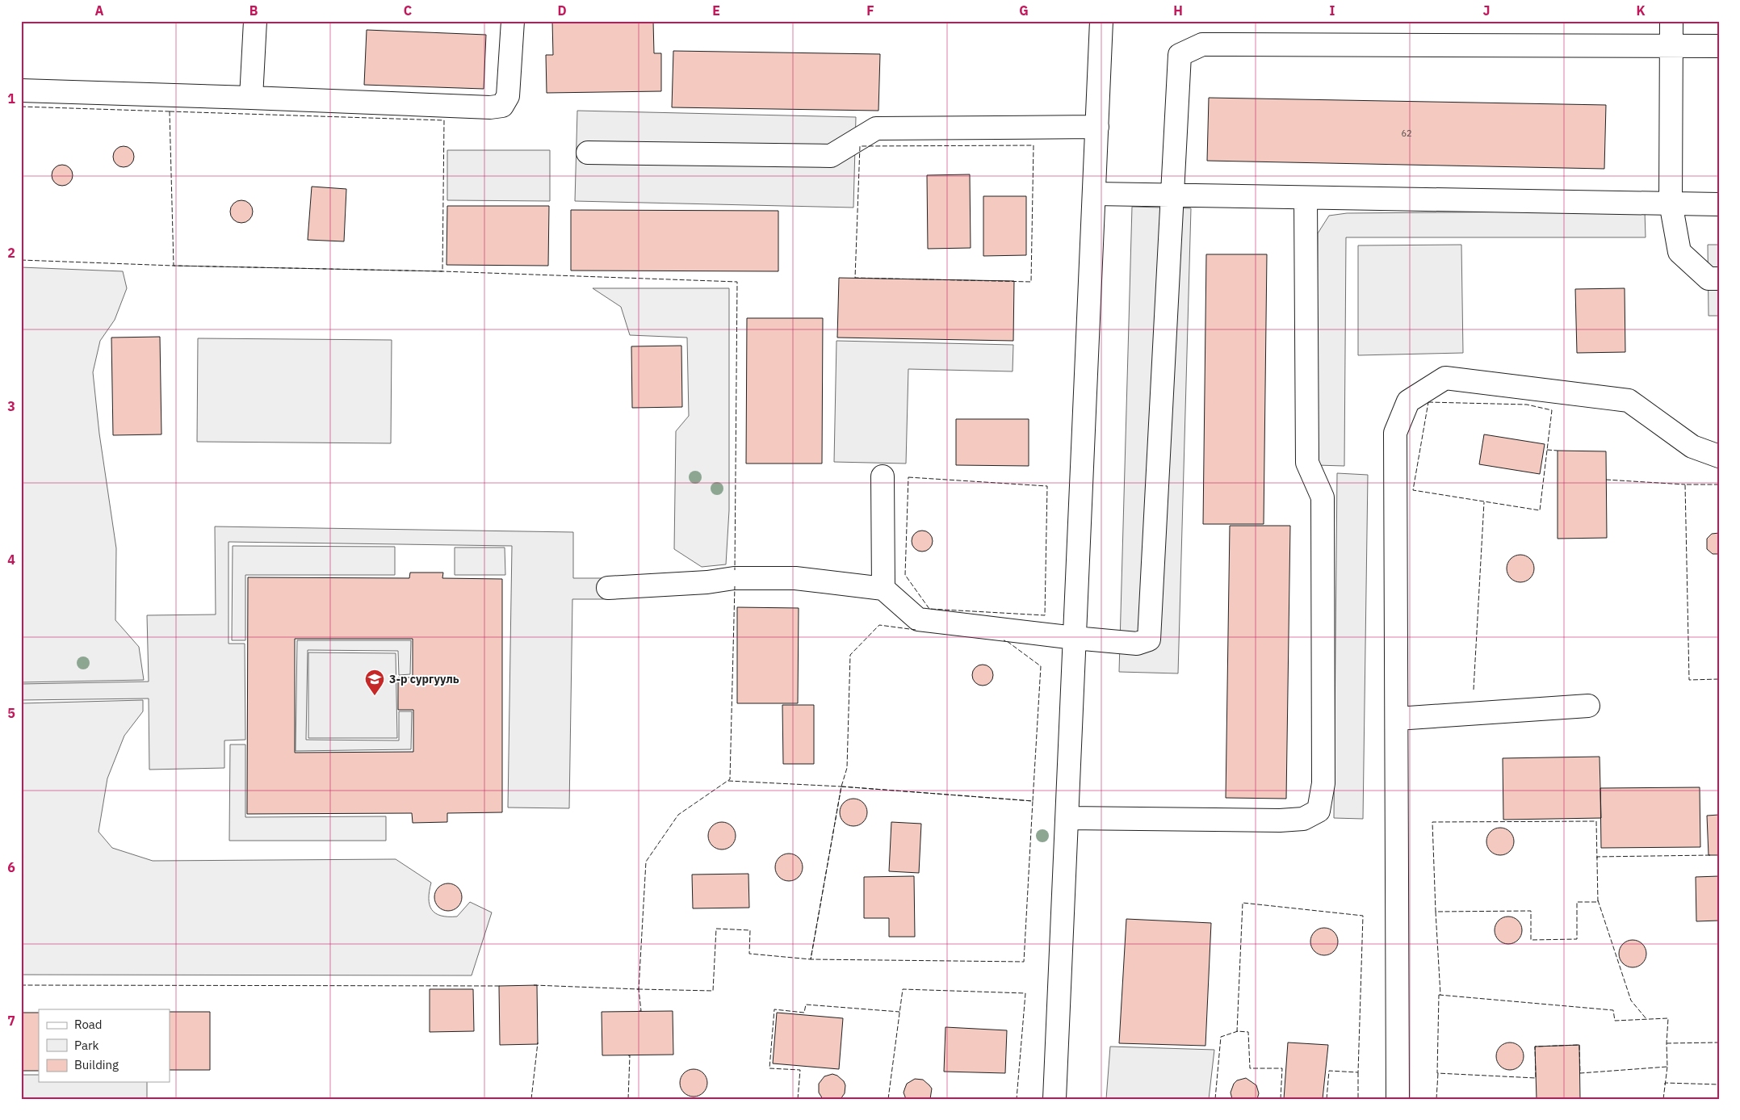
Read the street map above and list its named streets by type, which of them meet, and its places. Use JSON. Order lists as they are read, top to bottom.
{
  "places": {
    "school or university": ["3-р сургууль"]
  },
  "house_numbers": ["62"],
  "legend": ["Road", "Park", "Building"],
  "grid": {
    "columns": [
      "A",
      "B",
      "C",
      "D",
      "E",
      "F",
      "G",
      "H",
      "I",
      "J",
      "K"
    ],
    "rows": [
      "1",
      "2",
      "3",
      "4",
      "5",
      "6",
      "7"
    ]
  }
}
